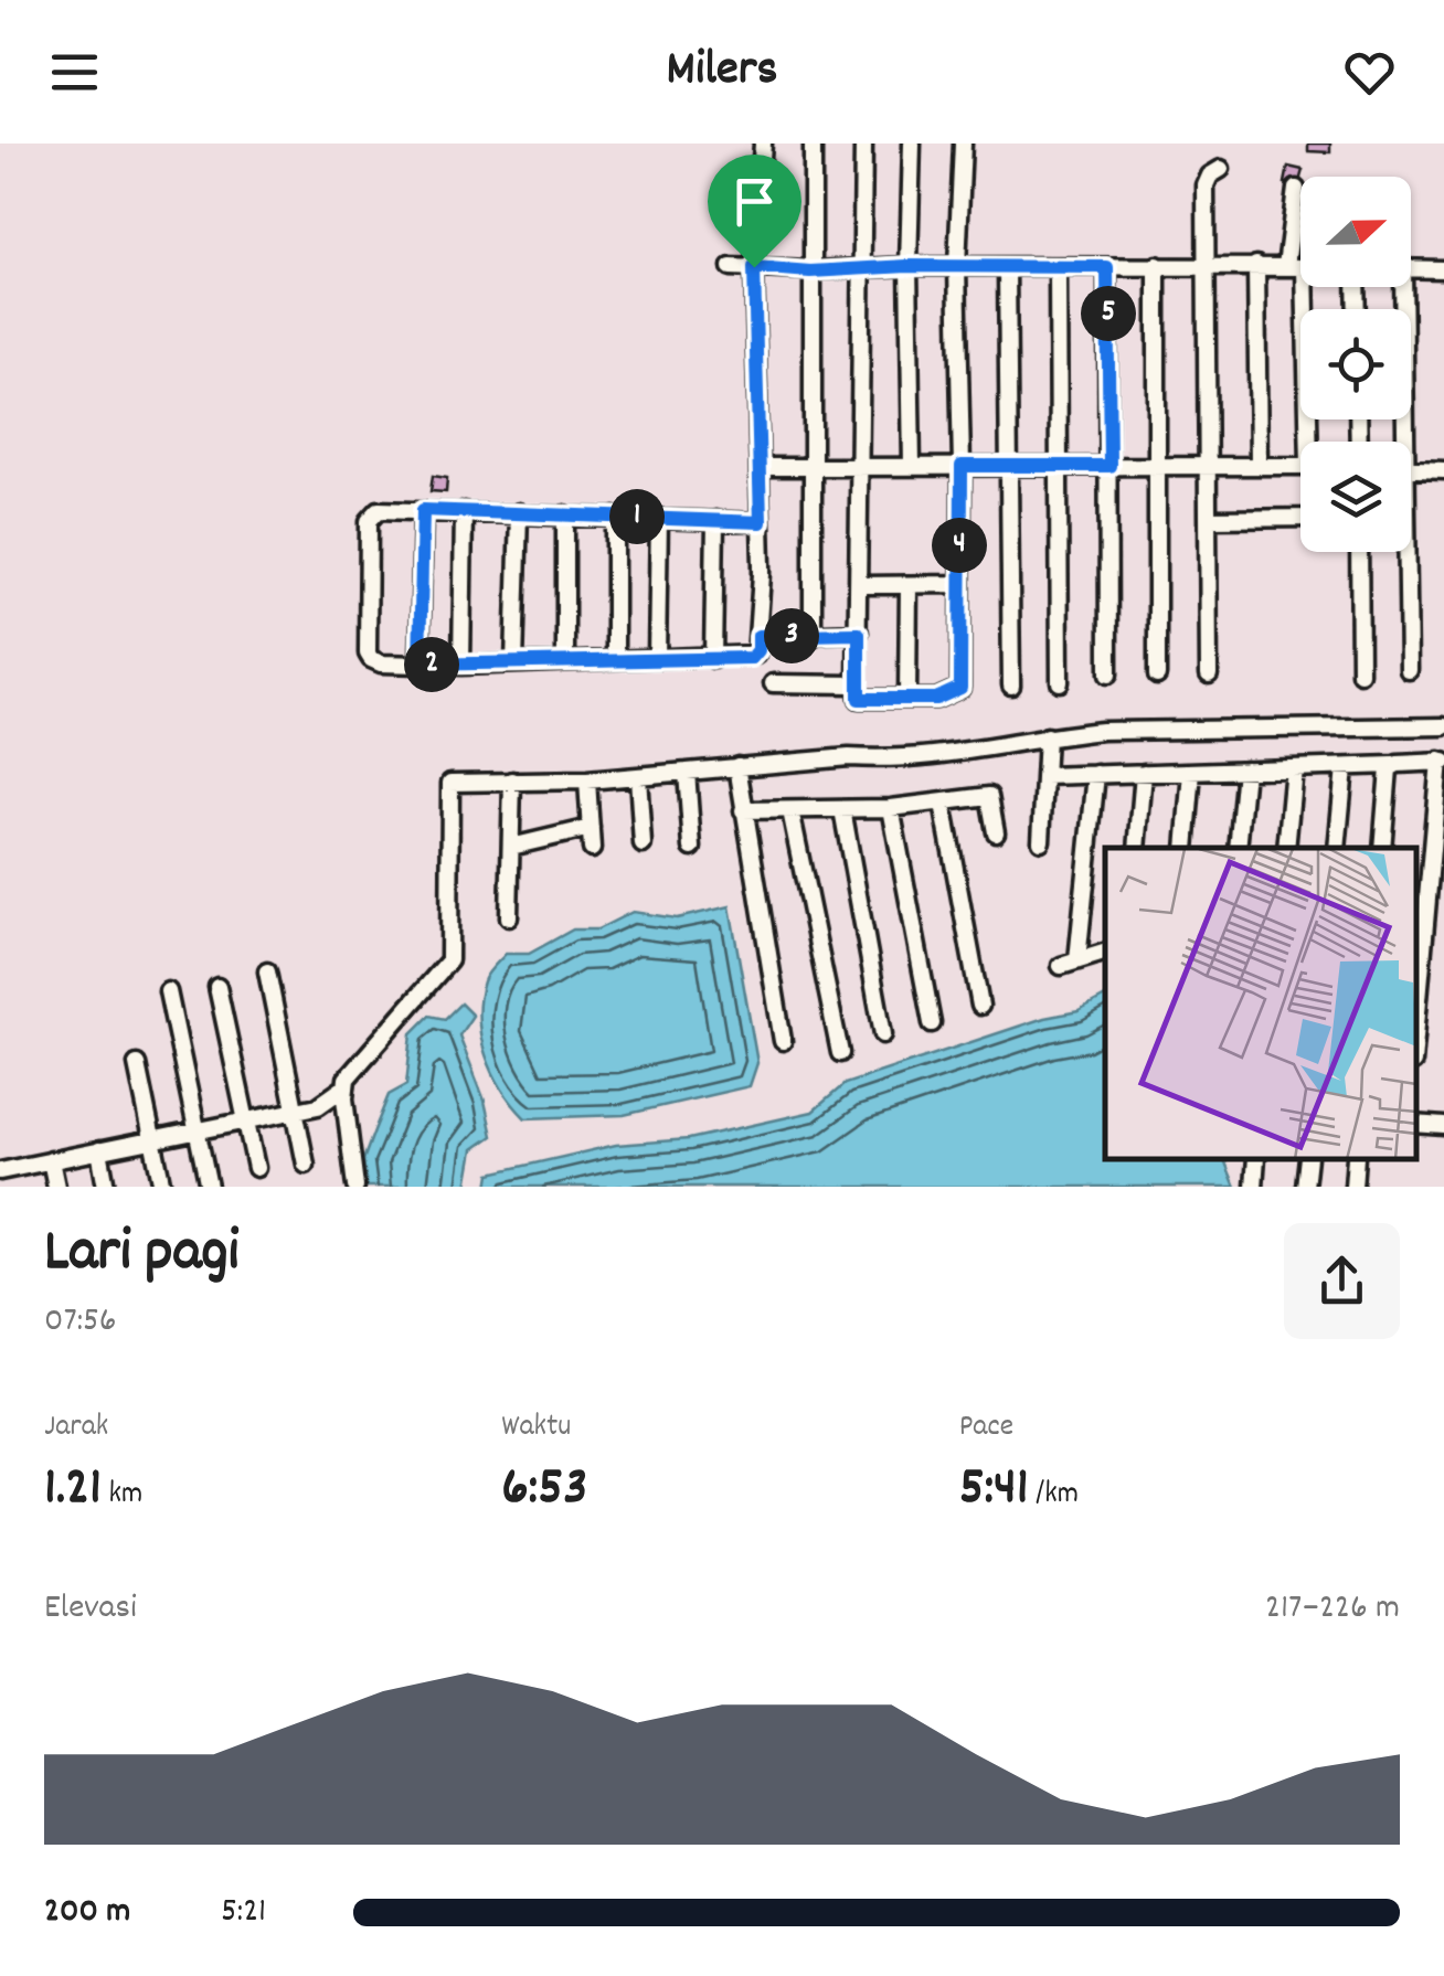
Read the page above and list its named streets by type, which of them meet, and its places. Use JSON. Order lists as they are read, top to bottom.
{
  "north": "right",
  "page": {
    "header": "Milers",
    "pins": [
      "5",
      "1",
      "4",
      "3",
      "2"
    ],
    "heading": ["Lari pagi", "07:56"],
    "stats": [
      ["Jarak", "1.21 km"],
      ["Waktu", "6:53"],
      ["Pace", "5:41 /km"]
    ],
    "chart": ["Elevasi", "217–226 m"],
    "list": [
      {
        "name": "200 m",
        "note": "5:21"
      }
    ]
  }
}
